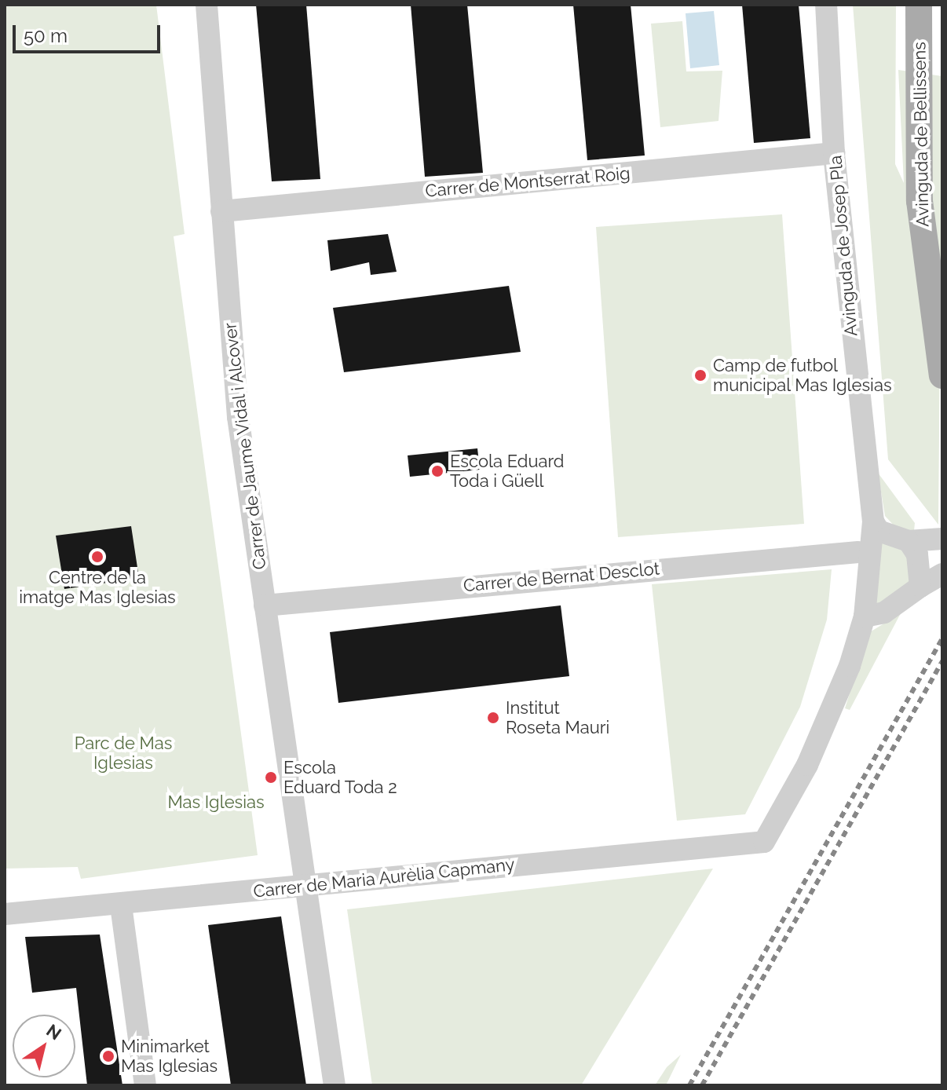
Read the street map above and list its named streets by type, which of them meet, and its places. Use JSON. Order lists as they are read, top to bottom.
{
  "streets": {
    "main road": ["Avinguda de Bellissens"],
    "street": [
      "Carrer de Montserrat Roig",
      "Avinguda de Josep Pla",
      "Carrer de Jaume Vidal i Alcover",
      "Carrer de Bernat Desclot",
      "Carrer de Maria Aurèlia Capmany"
    ]
  },
  "crossings": [
    ["Carrer de Montserrat Roig", "Avinguda de Josep Pla"],
    ["Carrer de Montserrat Roig", "Carrer de Jaume Vidal i Alcover"],
    ["Avinguda de Josep Pla", "Carrer de Bernat Desclot"],
    ["Avinguda de Josep Pla", "Carrer de Maria Aurèlia Capmany"],
    ["Carrer de Jaume Vidal i Alcover", "Carrer de Bernat Desclot"],
    ["Carrer de Jaume Vidal i Alcover", "Carrer de Maria Aurèlia Capmany"]
  ],
  "parks": ["Parc de Mas Iglesias", "Mas Iglesias"],
  "places": [
    "Camp de futbol municipal Mas Iglesias",
    "Escola Eduard Toda i Güell",
    "Centre de la imatge Mas Iglesias",
    "Institut Roseta Mauri",
    "Escola Eduard Toda 2",
    "Minimarket Mas Iglesias"
  ],
  "scale_bar": "50 m",
  "north": "top right"
}
